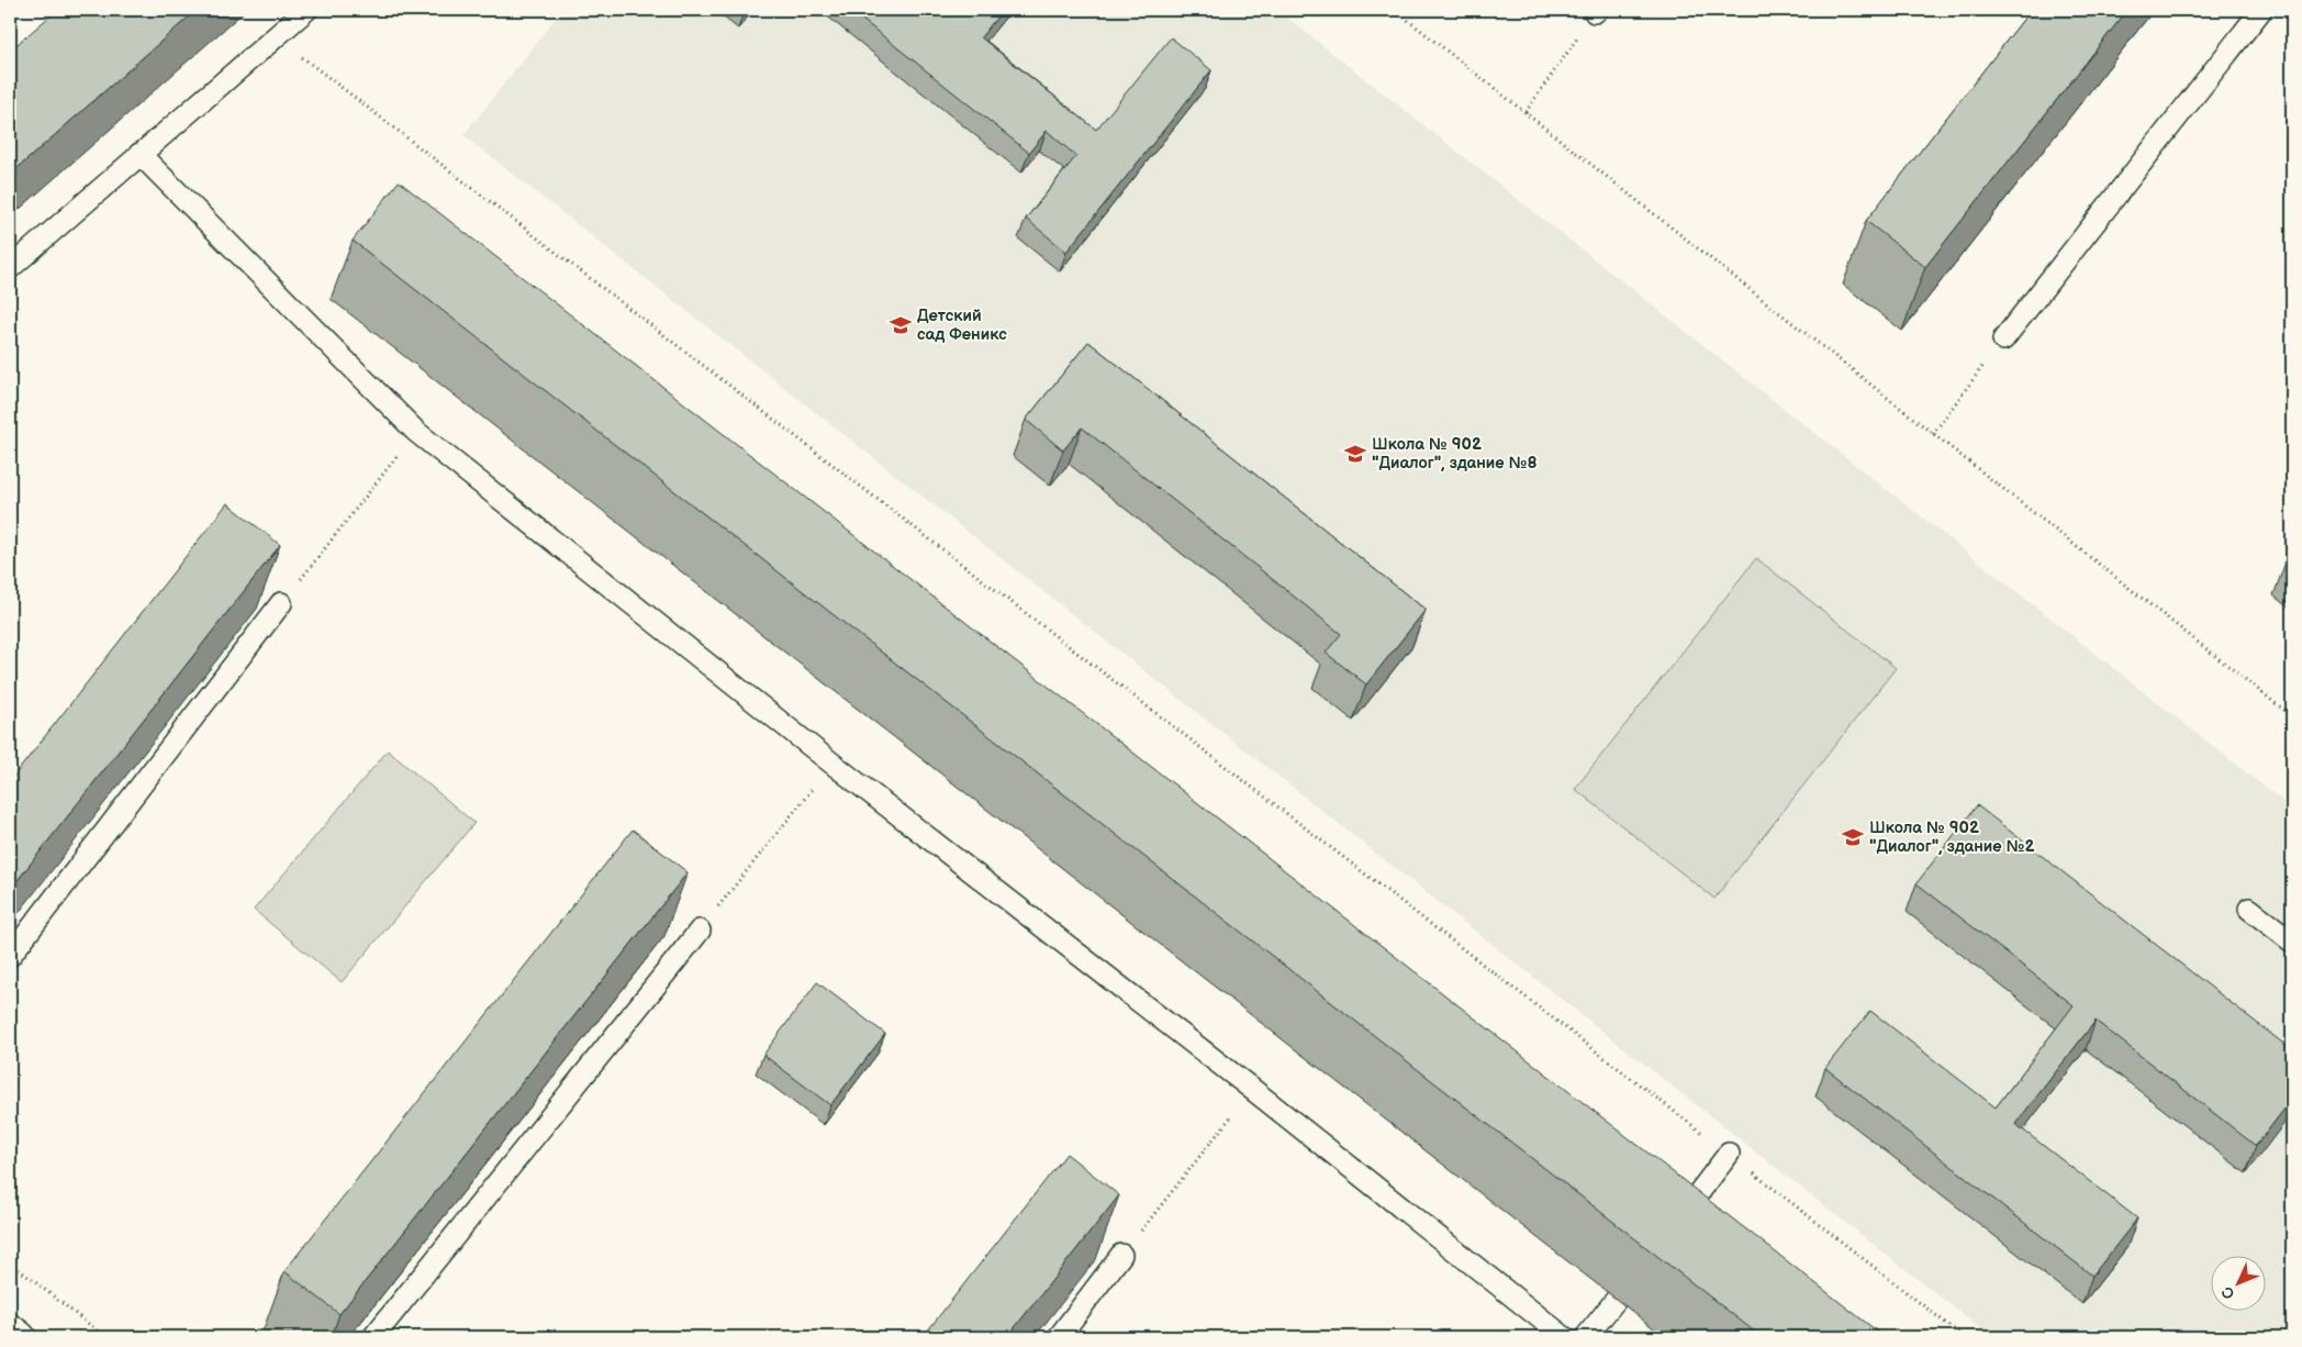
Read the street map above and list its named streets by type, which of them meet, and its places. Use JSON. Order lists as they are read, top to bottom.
{
  "places": {
    "school or university": ["Детский сад Феникс", "Школа № 902 \"Диалог\", здание №8", "Школа № 902 \"Диалог\", здание №2"]
  },
  "north": "bottom left"
}
